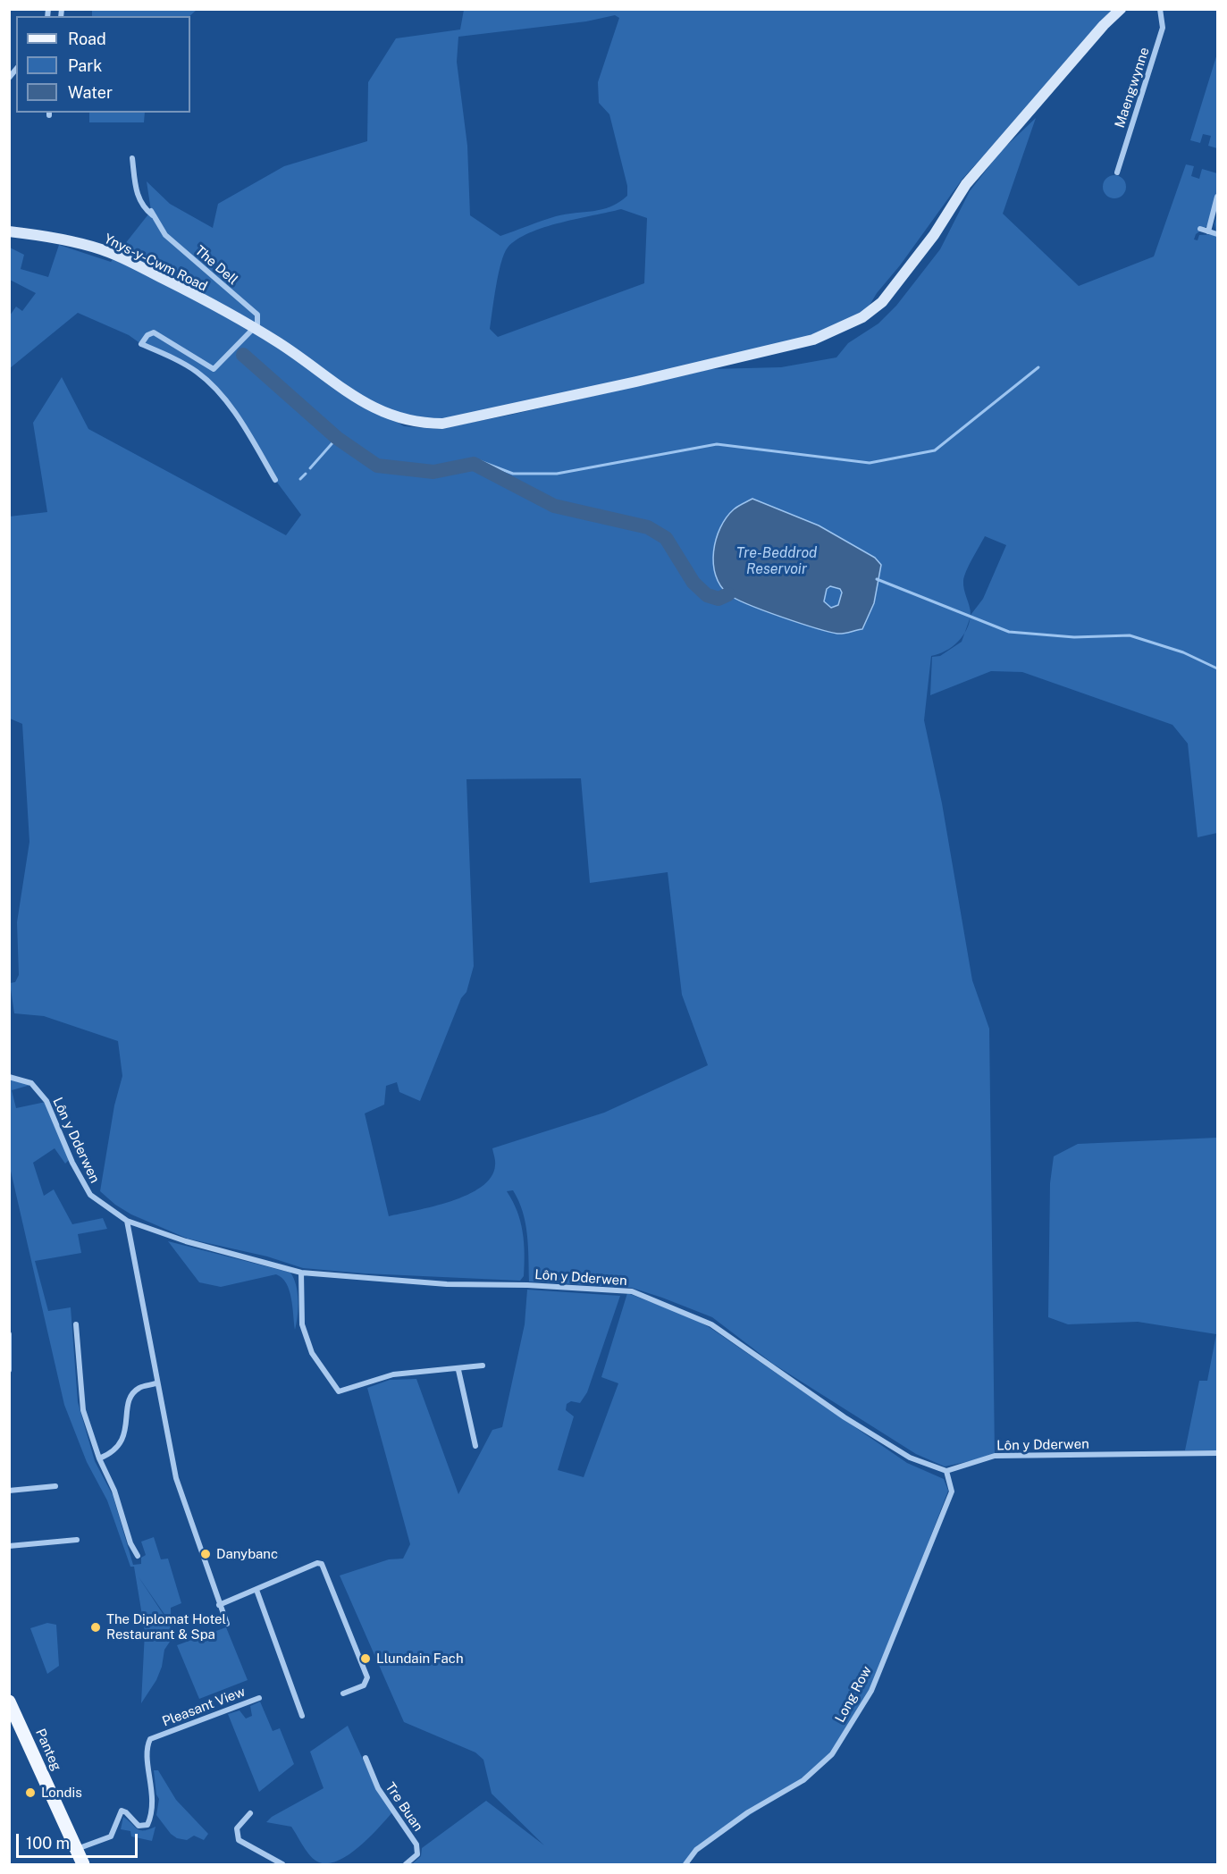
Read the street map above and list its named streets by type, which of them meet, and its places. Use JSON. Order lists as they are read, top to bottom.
{
  "streets": {
    "main road": ["Ynys-y-Cwm Road", "Panteg"],
    "street": [
      "Maengwynne",
      "The Dell",
      "Lôn y Dderwen",
      "Long Row",
      "Pleasant View",
      "Tre Buan"
    ]
  },
  "crossings": [
    ["Ynys-y-Cwm Road", "The Dell"],
    ["Lôn y Dderwen", "Long Row"],
    ["Pleasant View", "Panteg"]
  ],
  "water": ["Tre-Beddrod Reservoir"],
  "places": [
    "Danybanc",
    "The Diplomat Hotel Restaurant & Spa",
    "Llundain Fach",
    "Londis"
  ],
  "legend": ["Road", "Park", "Water"],
  "scale_bar": "100 m"
}
